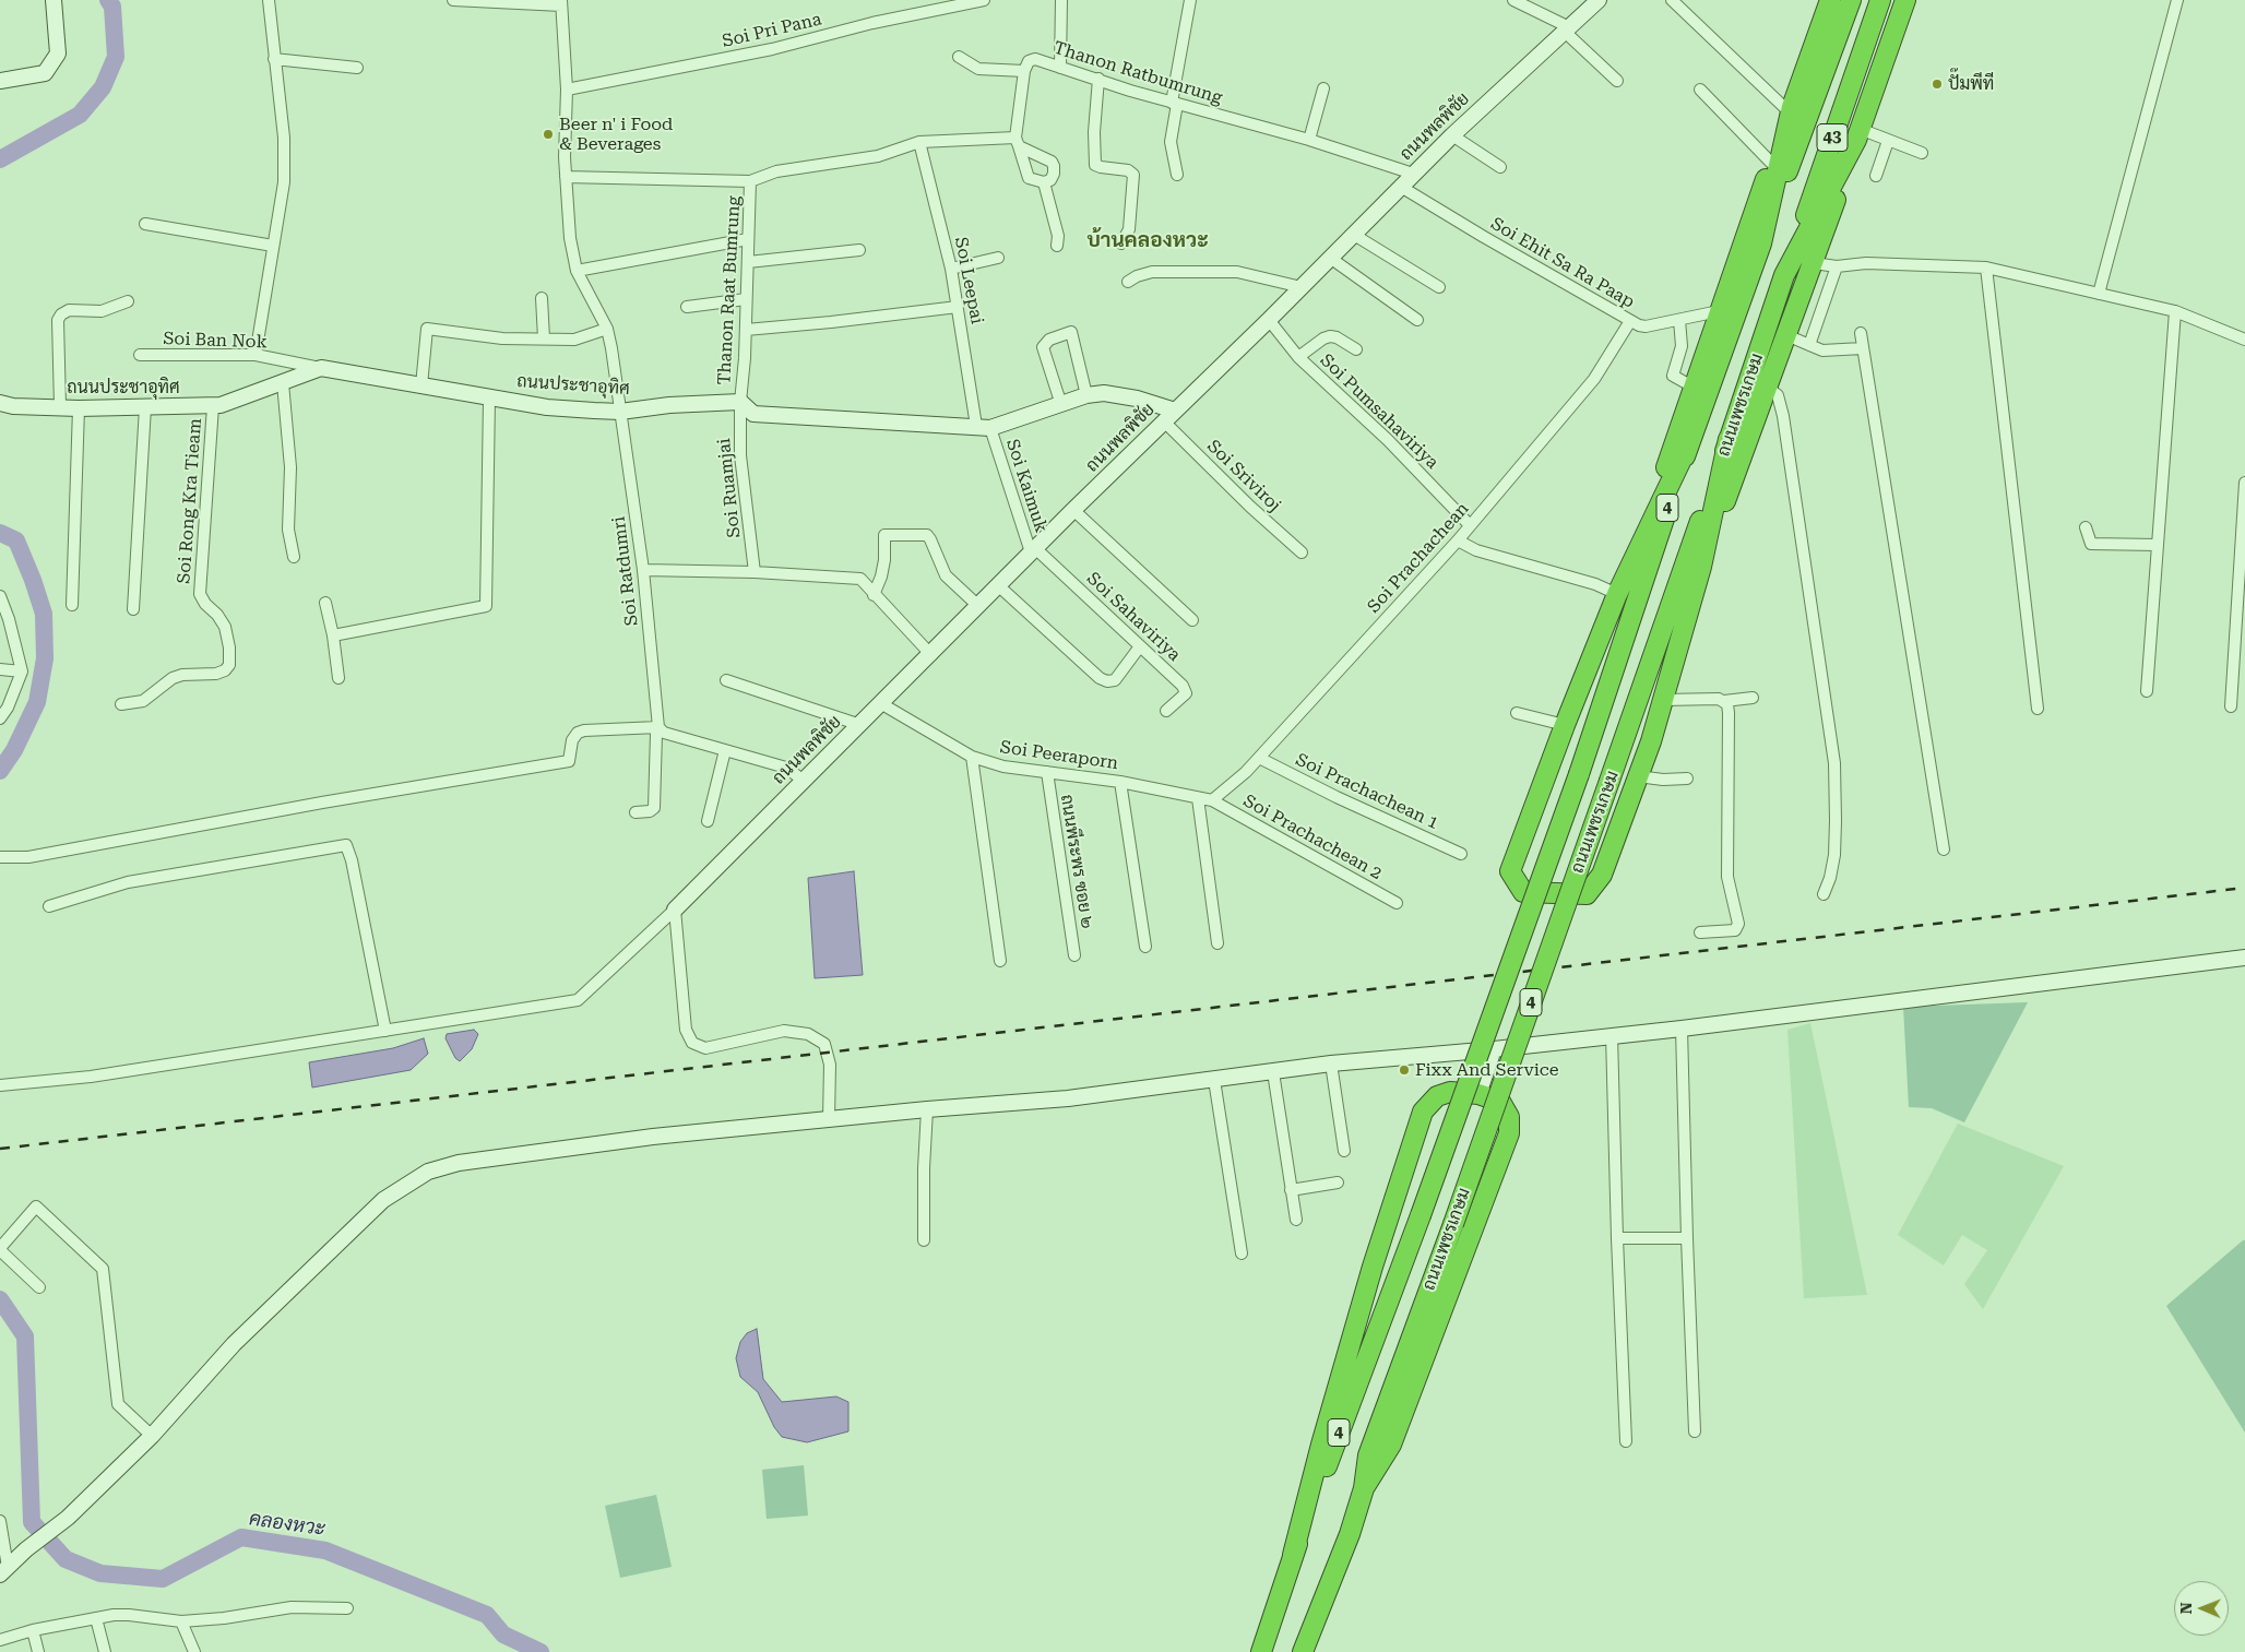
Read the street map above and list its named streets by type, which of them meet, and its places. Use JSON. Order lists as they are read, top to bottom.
{
  "streets": {
    "highway": ["43", "ถนนเพชรเกษม", "4"],
    "street": [
      "Soi Pri Pana",
      "Thanon Ratbumrung",
      "ถนนพลพิชัย",
      "Soi Ehit Sa Ra Paap",
      "Soi Leepai",
      "Thanon Raat Bumrung",
      "Soi Ban Nok",
      "ถนนประชาอุทิศ",
      "Soi Pumsahaviriya",
      "Soi Sriviroj",
      "Soi Kaimuk",
      "Soi Ruamjai",
      "Soi Rong Kra Tieam",
      "Soi Prachachean",
      "Soi Ratdumri",
      "Soi Sahaviriya",
      "Soi Peeraporn",
      "Soi Prachachean 1",
      "Soi Prachachean 2",
      "ถนนพีระพร ซอย ๒"
    ]
  },
  "crossings": [
    ["Soi Pri Pana", "Soi Ratdumri"],
    ["Thanon Ratbumrung", "ถนนพลพิชัย"],
    ["ถนนพลพิชัย", "Soi Ehit Sa Ra Paap"],
    ["ถนนพลพิชัย", "Soi Pumsahaviriya"],
    ["ถนนพลพิชัย", "Soi Sriviroj"],
    ["ถนนพลพิชัย", "Soi Kaimuk"],
    ["ถนนพลพิชัย", "Soi Sahaviriya"],
    ["ถนนพลพิชัย", "Soi Peeraporn"],
    ["43", "ถนนเพชรเกษม"],
    ["Soi Ehit Sa Ra Paap", "Soi Prachachean"],
    ["Soi Leepai", "Soi Kaimuk"],
    ["Thanon Raat Bumrung", "ถนนประชาอุทิศ"],
    ["Thanon Raat Bumrung", "Soi Ruamjai"],
    ["Soi Ban Nok", "ถนนประชาอุทิศ"],
    ["ถนนประชาอุทิศ", "Soi Ruamjai"],
    ["ถนนประชาอุทิศ", "Soi Rong Kra Tieam"],
    ["ถนนประชาอุทิศ", "Soi Ratdumri"],
    ["Soi Pumsahaviriya", "Soi Prachachean"],
    ["Soi Kaimuk", "Soi Sahaviriya"],
    ["Soi Prachachean", "Soi Peeraporn"],
    ["Soi Prachachean", "Soi Prachachean 1"],
    ["Soi Prachachean", "Soi Prachachean 2"],
    ["Soi Peeraporn", "Soi Prachachean 2"],
    ["Soi Peeraporn", "ถนนพีระพร ซอย ๒"]
  ],
  "districts": ["บ้านคลองหวะ"],
  "water": ["คลองหวะ"],
  "places": ["ปั๊มพีที", "Beer n' i Food & Beverages", "Fixx And Service"],
  "north": "left"
}
